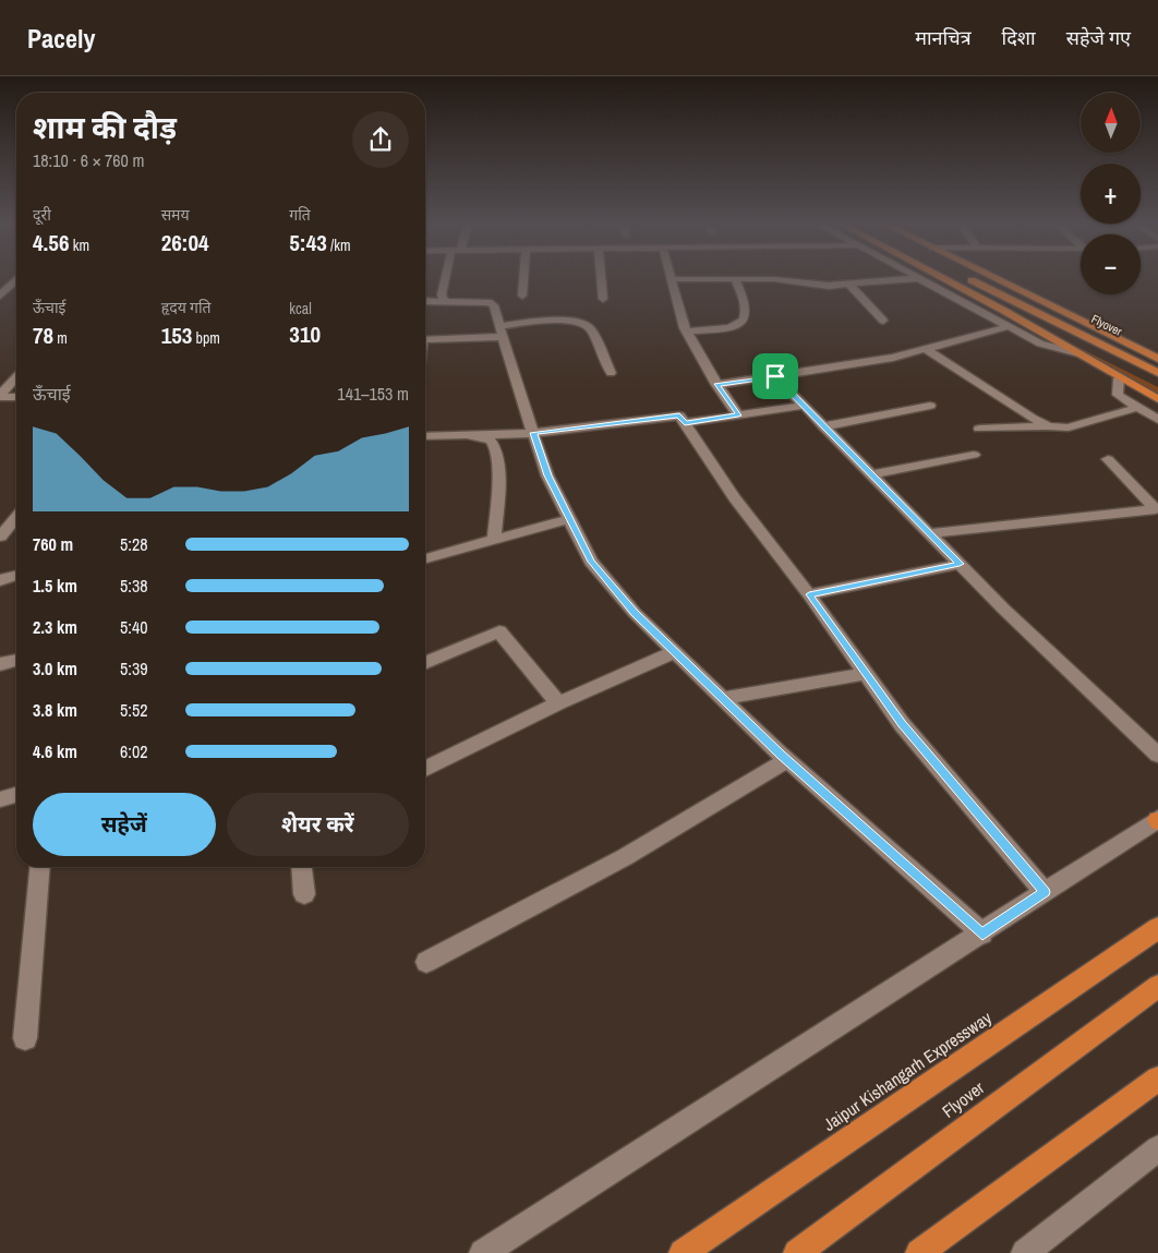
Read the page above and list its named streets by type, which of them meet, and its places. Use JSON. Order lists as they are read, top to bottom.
{
  "streets": {
    "highway": ["Flyover", "Jaipur Kishangarh Expressway"]
  },
  "north": "top",
  "page": {
    "header": "Pacely",
    "nav": ["मानचित्र", "दिशा", "सहेजे गए"],
    "map_buttons": ["+", "−"],
    "heading": ["शाम की दौड़", "18:10 · 6 × 760 m"],
    "stats": [
      ["दूरी", "4.56 km"],
      ["समय", "26:04"],
      ["गति", "5:43 /km"],
      ["ऊँचाई", "78 m"],
      ["हृदय गति", "153 bpm"],
      ["kcal", "310"]
    ],
    "chart": ["ऊँचाई", "141–153 m"],
    "list": [
      {
        "name": "760 m",
        "note": "5:28"
      },
      {
        "name": "1.5 km",
        "note": "5:38"
      },
      {
        "name": "2.3 km",
        "note": "5:40"
      },
      {
        "name": "3.0 km",
        "note": "5:39"
      },
      {
        "name": "3.8 km",
        "note": "5:52"
      },
      {
        "name": "4.6 km",
        "note": "6:02"
      }
    ],
    "buttons": ["सहेजें", "शेयर करें"]
  }
}
